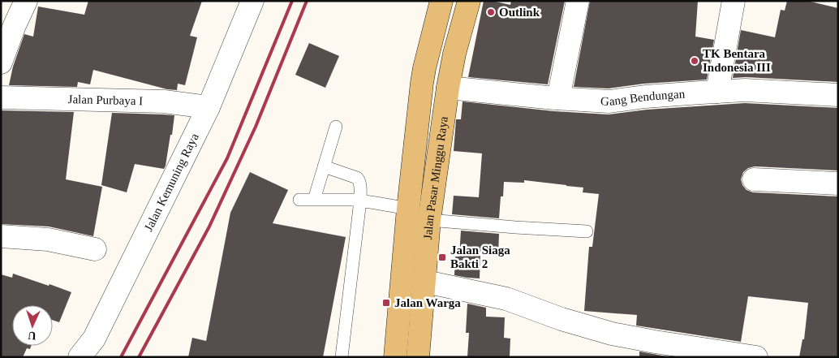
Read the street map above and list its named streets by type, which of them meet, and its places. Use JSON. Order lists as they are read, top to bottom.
{
  "streets": {
    "main road": ["Jalan Pasar Minggu Raya"],
    "street": ["Gang Bendungan", "Jalan Purbaya I", "Jalan Kemuning Raya"]
  },
  "crossings": [
    ["Gang Bendungan", "Jalan Pasar Minggu Raya"],
    ["Jalan Purbaya I", "Jalan Kemuning Raya"]
  ],
  "places": {
    "other": ["Outlink", "TK Bentara Indonesia III"],
    "transit": ["Jalan Siaga Bakti 2", "Jalan Warga"]
  },
  "north": "bottom"
}
